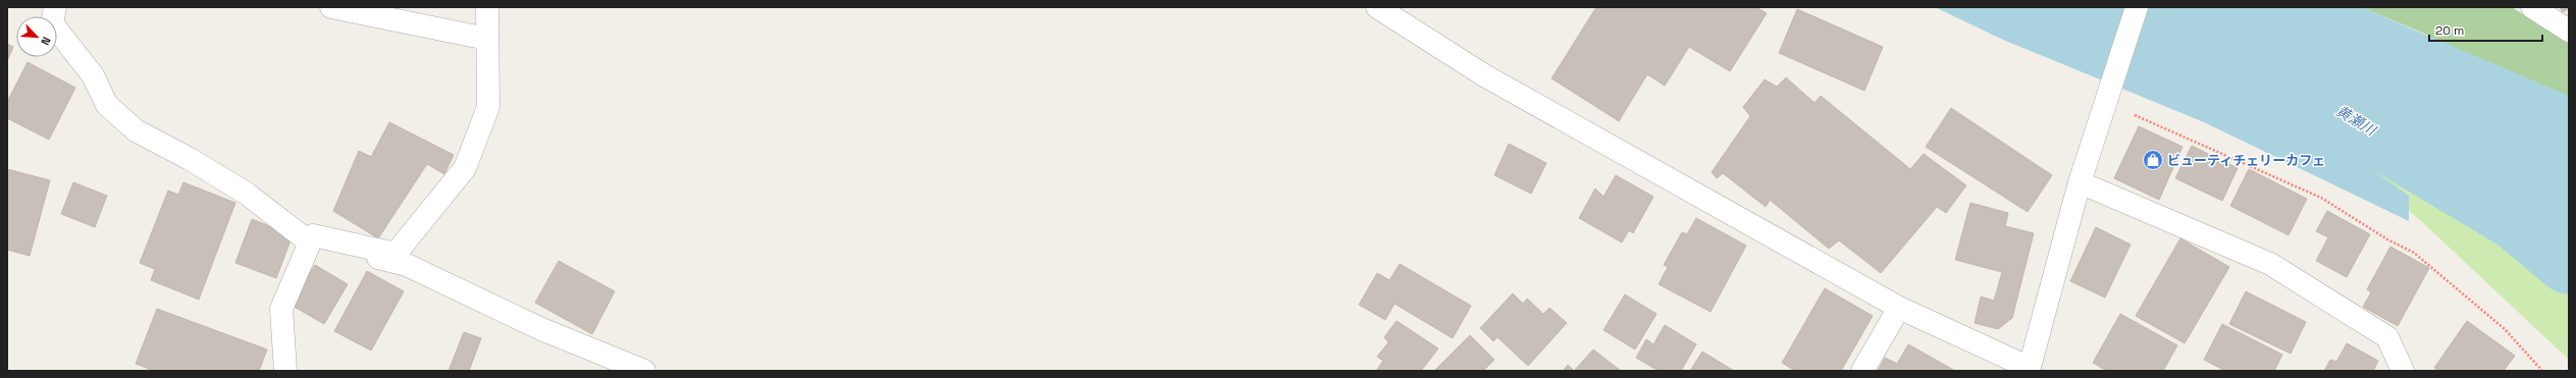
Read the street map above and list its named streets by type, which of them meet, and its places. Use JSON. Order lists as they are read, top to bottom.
{
  "water": ["黄瀬川"],
  "places": {
    "shop": ["ビューティチェリーカフェ"]
  },
  "scale_bar": "20 m",
  "north": "bottom right"
}
